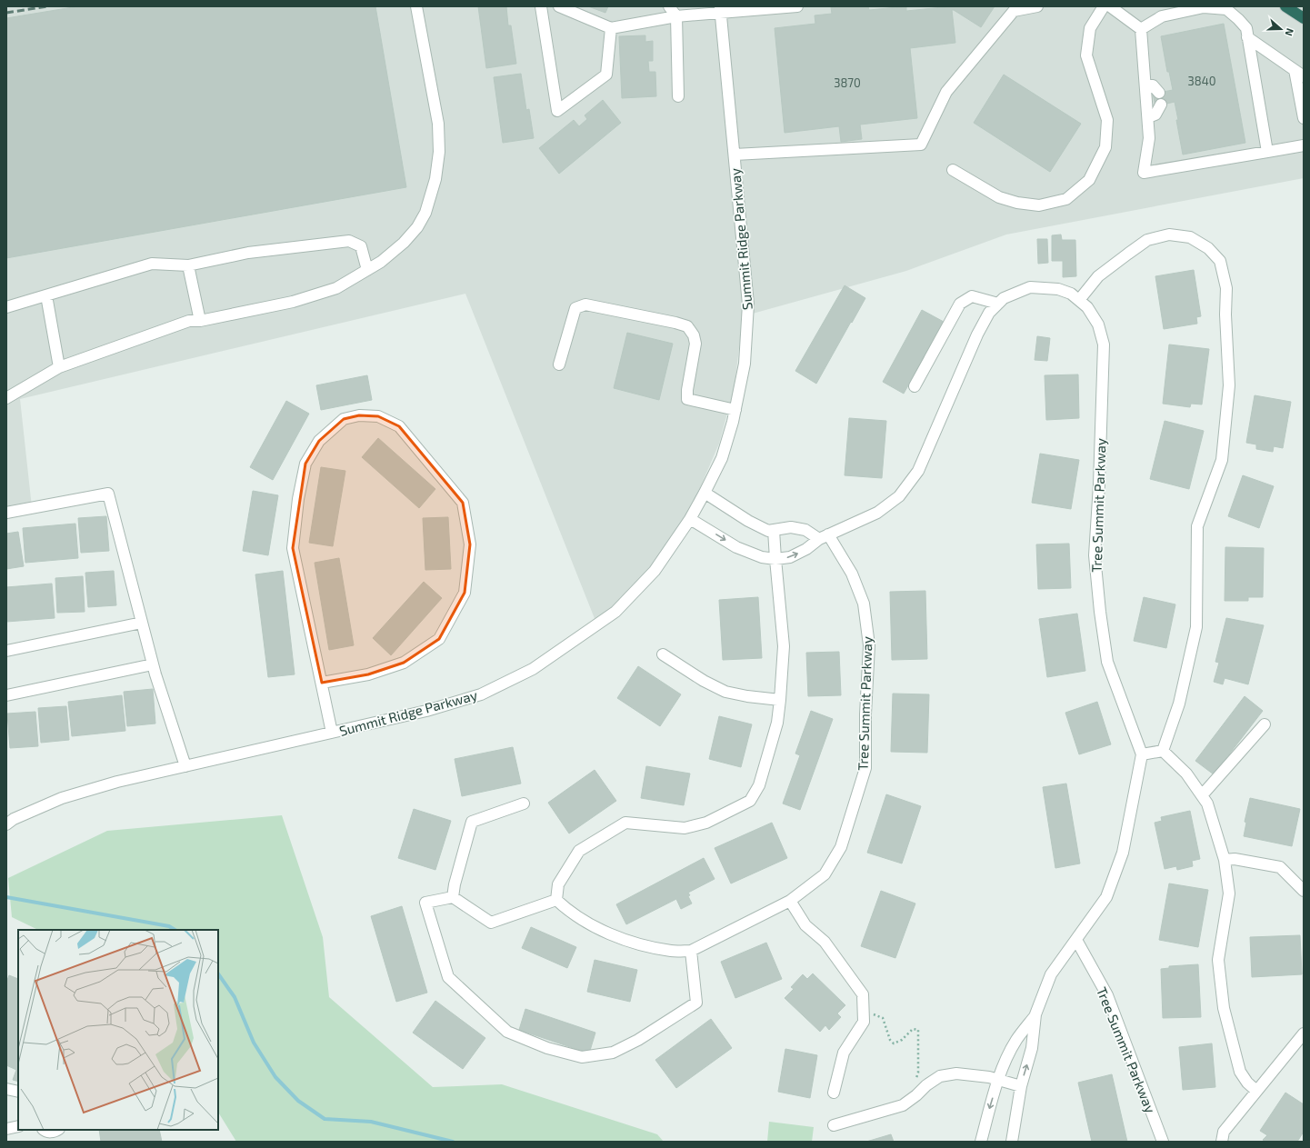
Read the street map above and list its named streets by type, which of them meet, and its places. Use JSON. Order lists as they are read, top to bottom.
{
  "streets": {
    "street": ["Summit Ridge Parkway", "Tree Summit Parkway"]
  },
  "crossings": [
    ["Summit Ridge Parkway", "Tree Summit Parkway"]
  ],
  "house_numbers": ["3840", "3870"],
  "north": "right"
}
